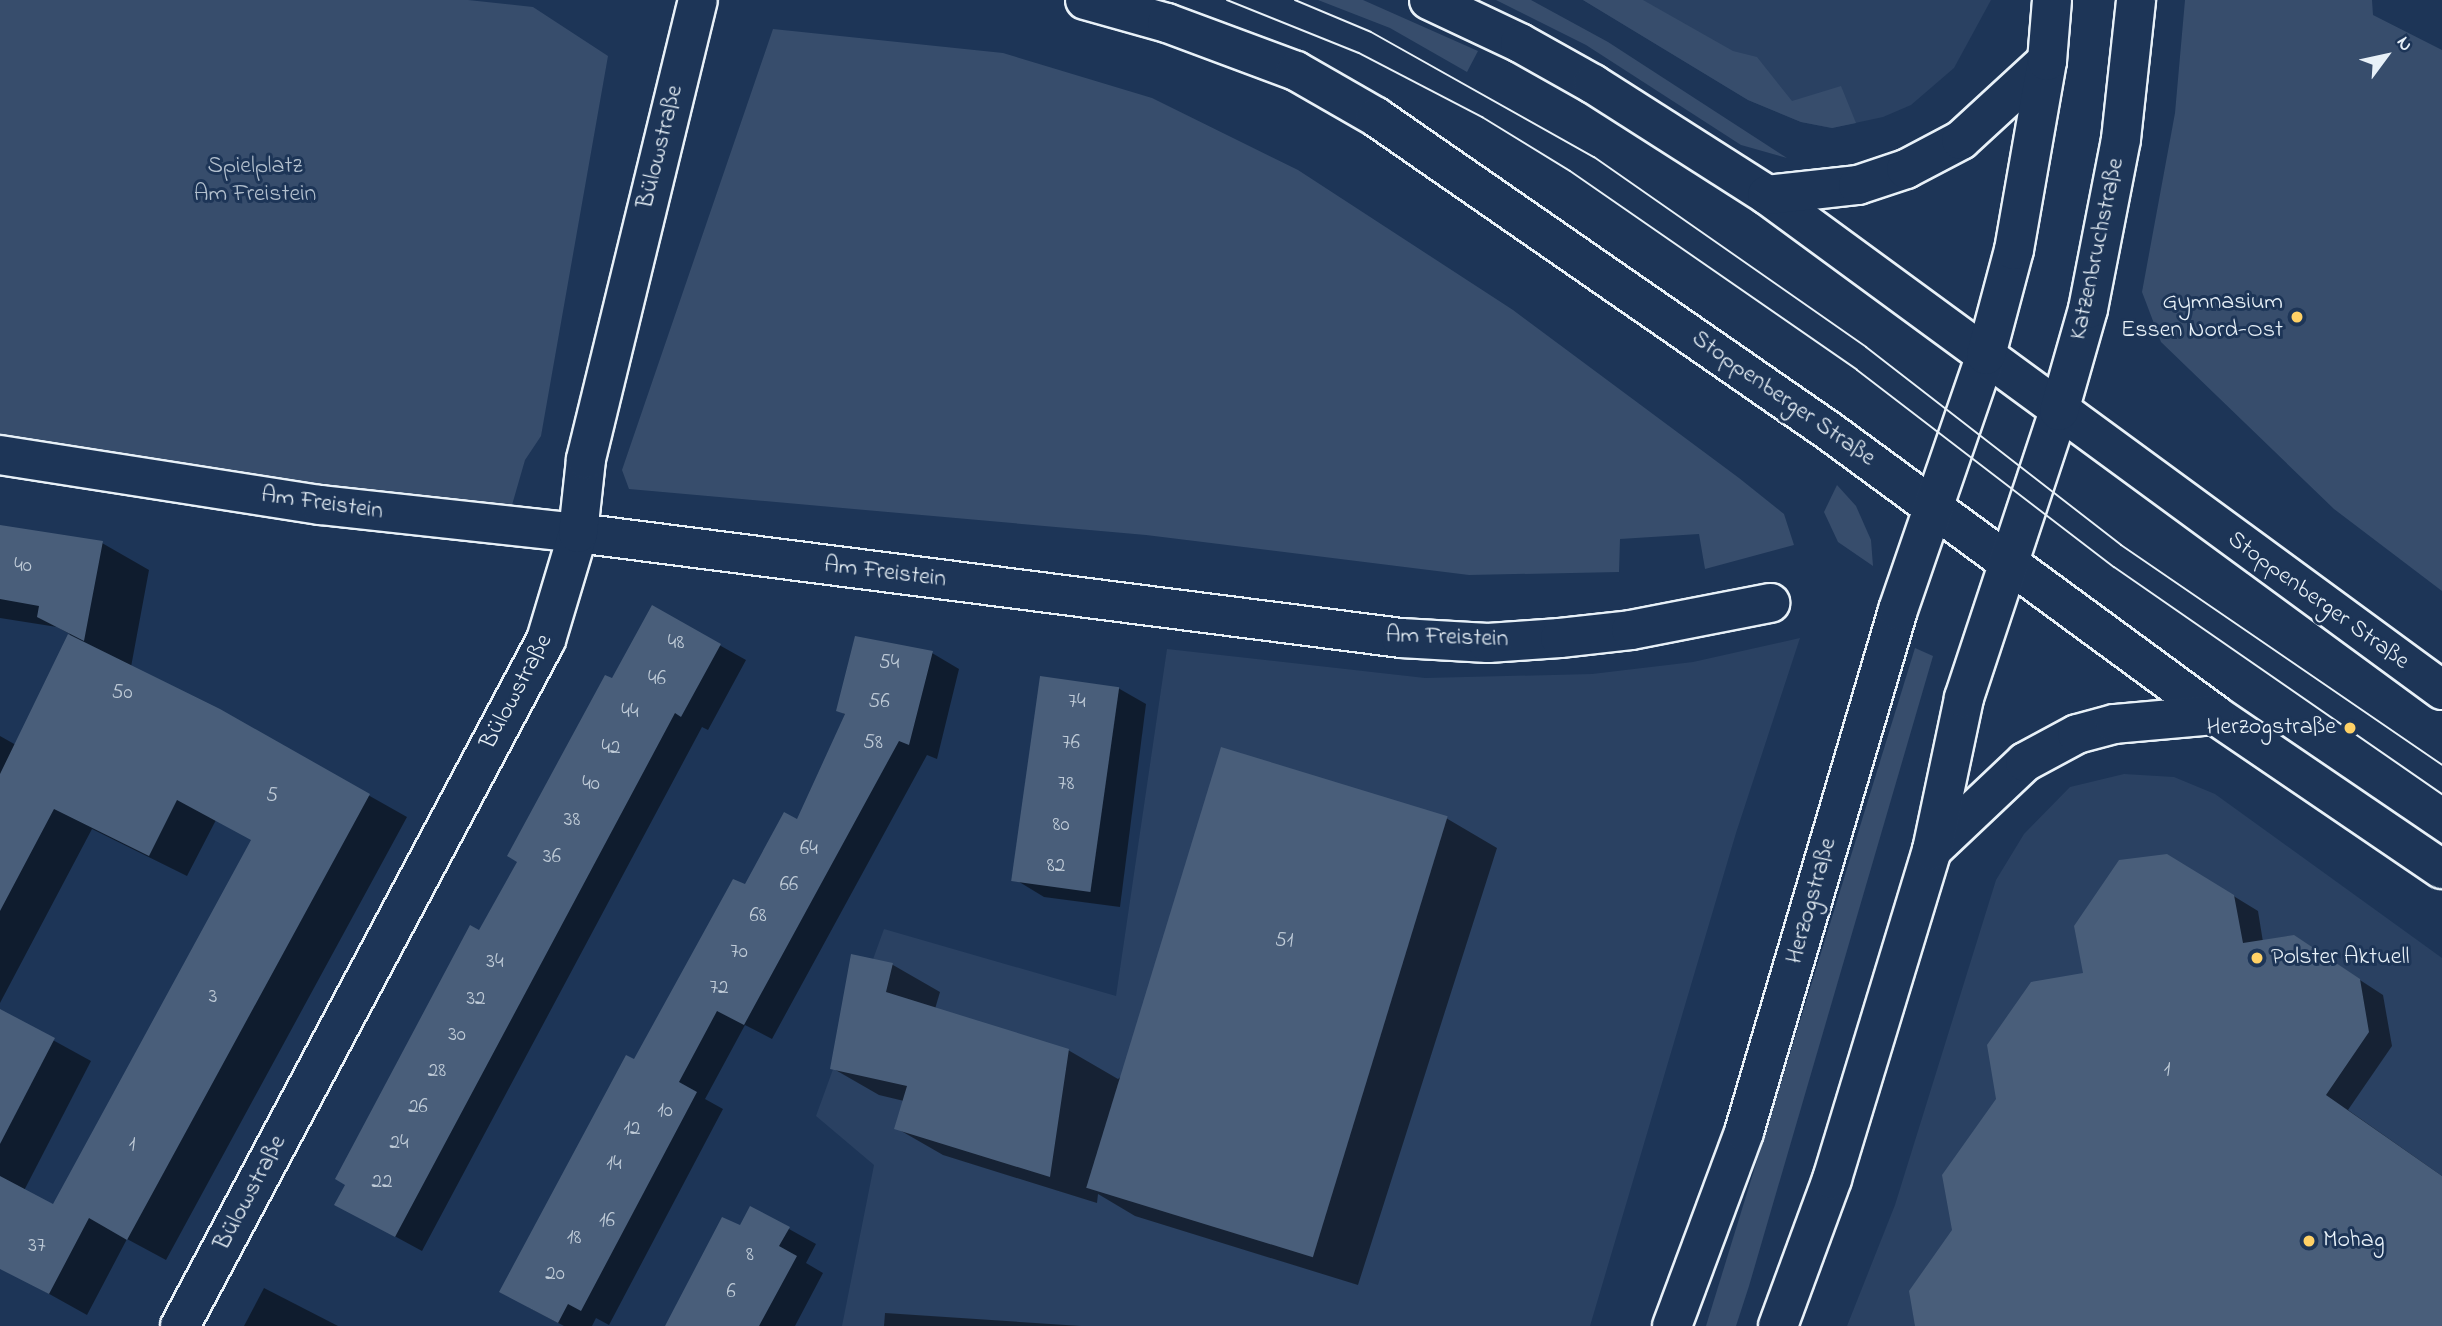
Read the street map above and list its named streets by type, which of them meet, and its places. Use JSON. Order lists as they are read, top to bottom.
{
  "streets": {
    "main road": [
      "Bülowstraße",
      "Katzenbruchstraße",
      "Stoppenberger Straße",
      "Am Freistein",
      "Herzogstraße"
    ]
  },
  "crossings": [
    ["Bülowstraße", "Am Freistein"],
    ["Katzenbruchstraße", "Stoppenberger Straße"],
    ["Stoppenberger Straße", "Herzogstraße"]
  ],
  "parks": ["Spielplatz Am Freistein"],
  "places": [
    "Gymnasium Essen Nord-Ost",
    "Herzogstraße",
    "Polster Aktuell",
    "Mohag"
  ],
  "house_numbers": [
    "40",
    "48",
    "54",
    "46",
    "50",
    "56",
    "74",
    "44",
    "58",
    "76",
    "42",
    "40",
    "78",
    "5",
    "38",
    "80",
    "64",
    "36",
    "82",
    "66",
    "68",
    "51",
    "70",
    "34",
    "72",
    "3",
    "32",
    "30",
    "1",
    "28",
    "26",
    "10",
    "12",
    "24",
    "1",
    "14",
    "22",
    "16",
    "18",
    "37",
    "8",
    "20",
    "6"
  ],
  "north": "top right"
}
